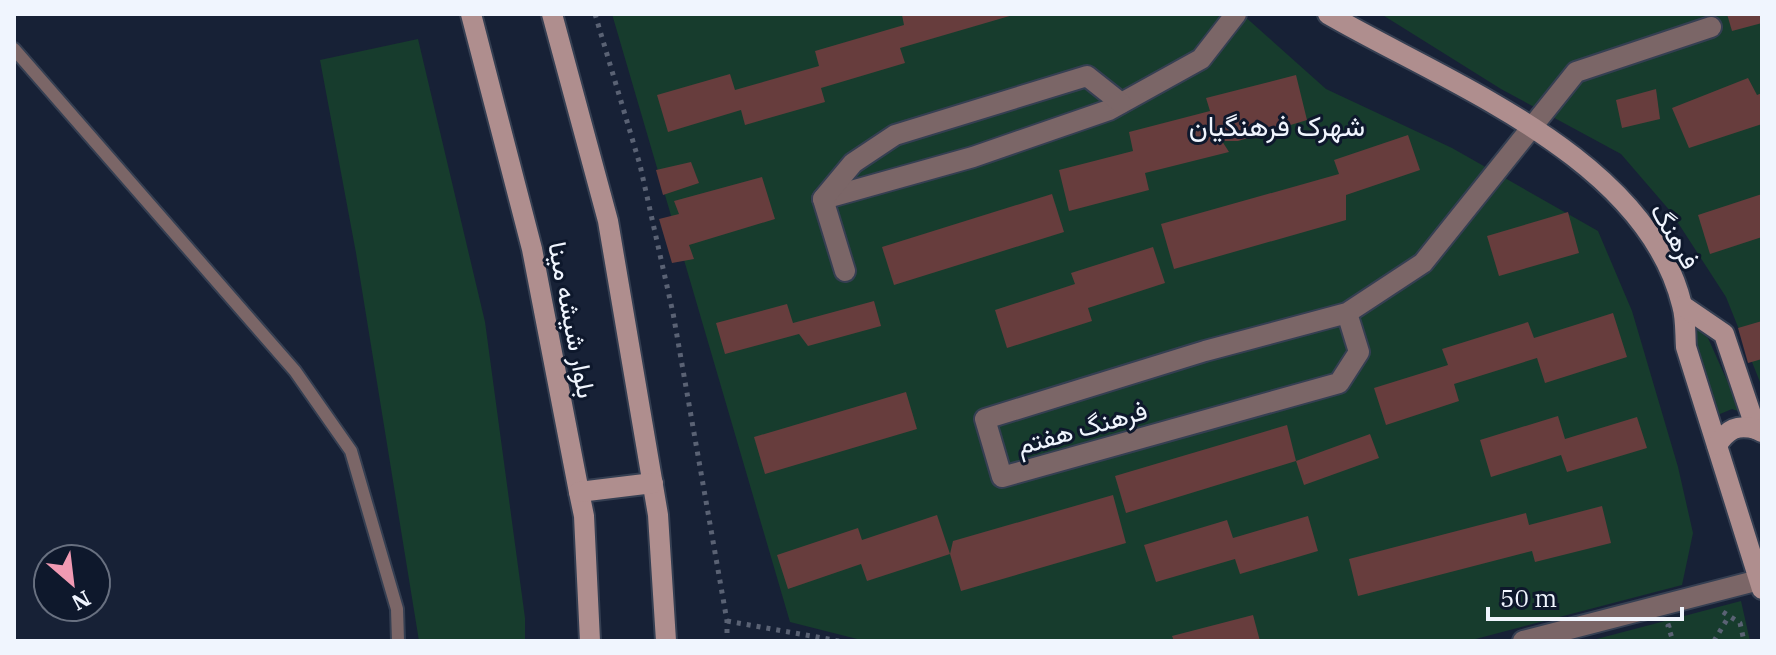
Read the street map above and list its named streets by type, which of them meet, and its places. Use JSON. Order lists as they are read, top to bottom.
{
  "streets": {
    "main road": ["فرهنگ", "بلوار شیشه مینا"],
    "street": ["فرهنگ هفتم"]
  },
  "crossings": [
    ["فرهنگ", "فرهنگ هفتم"]
  ],
  "districts": ["شهرک فرهنگیان"],
  "scale_bar": "50 m",
  "north": "bottom right"
}
